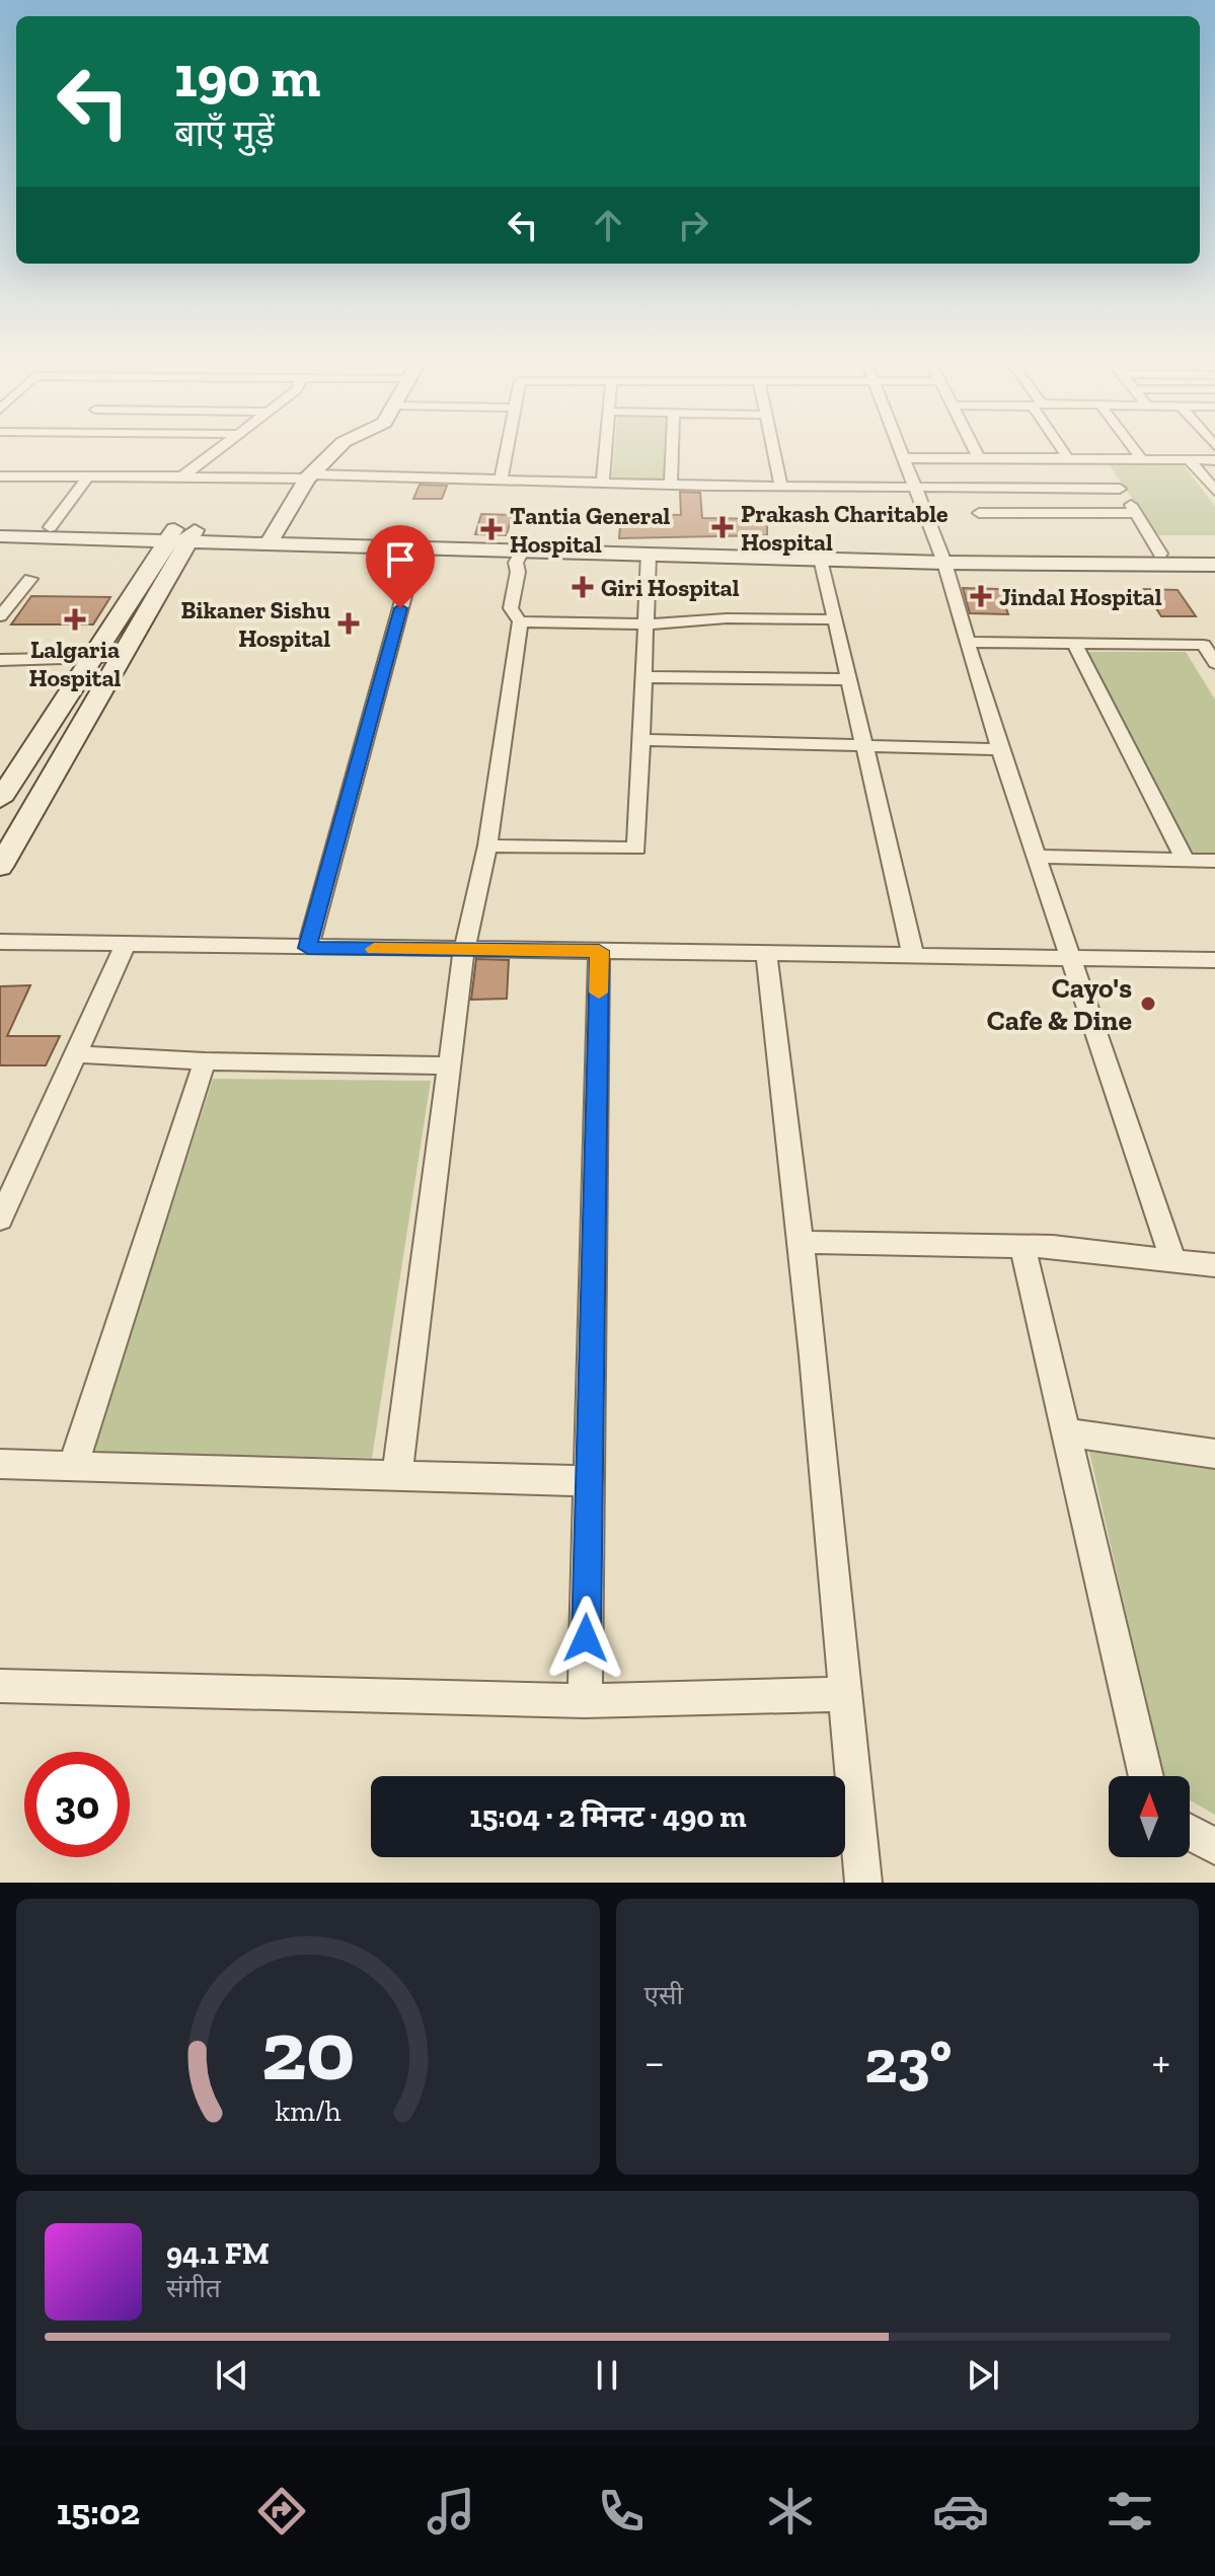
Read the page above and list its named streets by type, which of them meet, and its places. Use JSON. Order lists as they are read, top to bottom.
{
  "places": {
    "health": [
      "Prakash Charitable Hospital",
      "Tantia General Hospital",
      "Giri Hospital",
      "Jindal Hospital",
      "Lalgaria Hospital",
      "Bikaner Sishu Hospital"
    ],
    "other": ["Cayo's Cafe & Dine"]
  },
  "north": "top",
  "page": {
    "turn": ["190 m", "बाएँ मुड़ें"],
    "limit": "30",
    "trip": "15:04 · 2 मिनट · 490 m",
    "tile": "एसी",
    "heat": ["−", "23°", "+"],
    "song": ["94.1 FM", "संगीत"],
    "tabs": "15:02",
    "gauge": ["20", "km/h"]
  }
}
